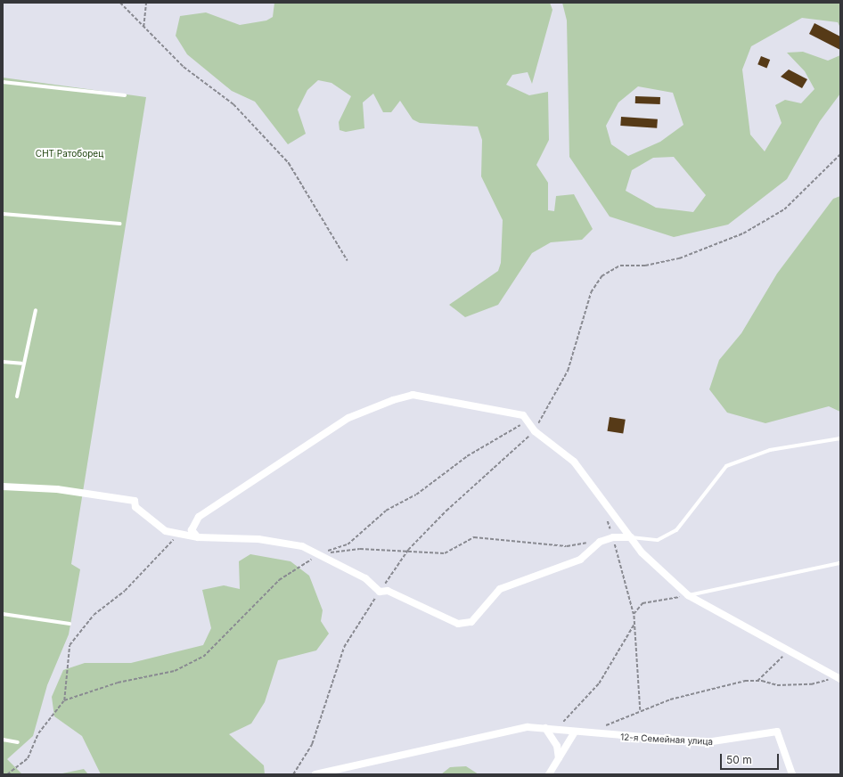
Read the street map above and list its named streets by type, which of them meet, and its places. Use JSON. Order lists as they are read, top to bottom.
{
  "streets": {
    "street": ["12-я Семейная улица"]
  },
  "parks": ["СНТ Ратоборец"],
  "scale_bar": "50 m"
}
